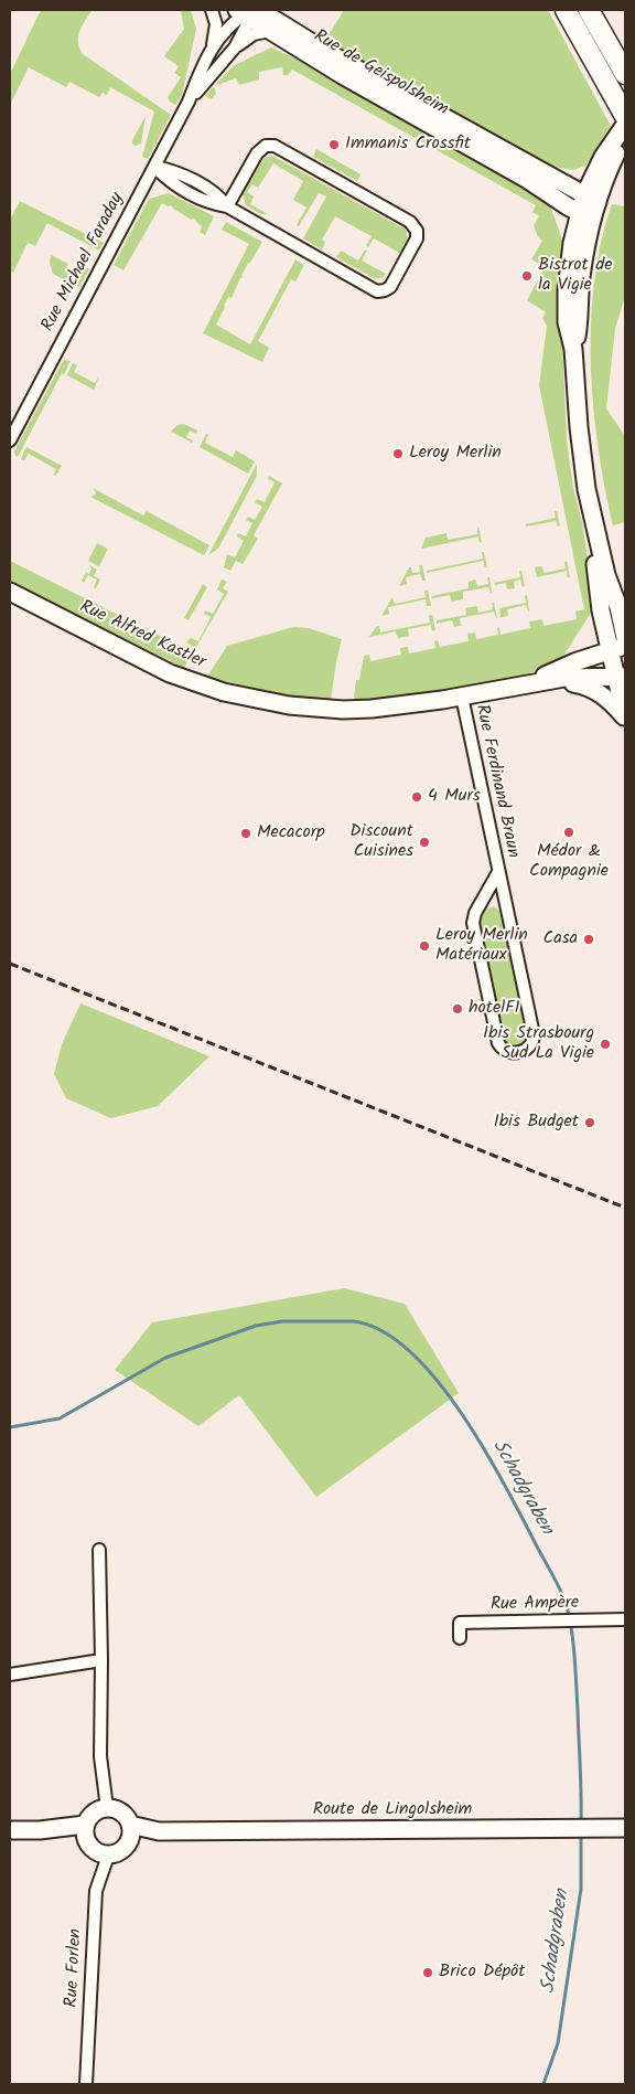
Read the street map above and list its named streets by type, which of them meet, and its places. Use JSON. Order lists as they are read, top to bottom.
{
  "streets": {
    "main road": ["Rue de Geispolsheim", "Rue Alfred Kastler", "Route de Lingolsheim"],
    "street": [
      "Rue Michael Faraday",
      "Rue Ferdinand Braun",
      "Rue Ampère",
      "Rue Forlen"
    ]
  },
  "crossings": [
    ["Rue de Geispolsheim", "Rue Michael Faraday"],
    ["Rue Alfred Kastler", "Rue Ferdinand Braun"],
    ["Route de Lingolsheim", "Rue Forlen"]
  ],
  "water": ["Schadgraben"],
  "places": [
    "Immanis Crossfit",
    "Bistrot de la Vigie",
    "Leroy Merlin",
    "4 Murs",
    "Médor & Compagnie",
    "Mecacorp",
    "Discount Cuisines",
    "Casa",
    "Leroy Merlin Matériaux",
    "hotelF1",
    "Ibis Strasbourg Sud La Vigie",
    "Ibis Budget",
    "Brico Dépôt"
  ]
}
